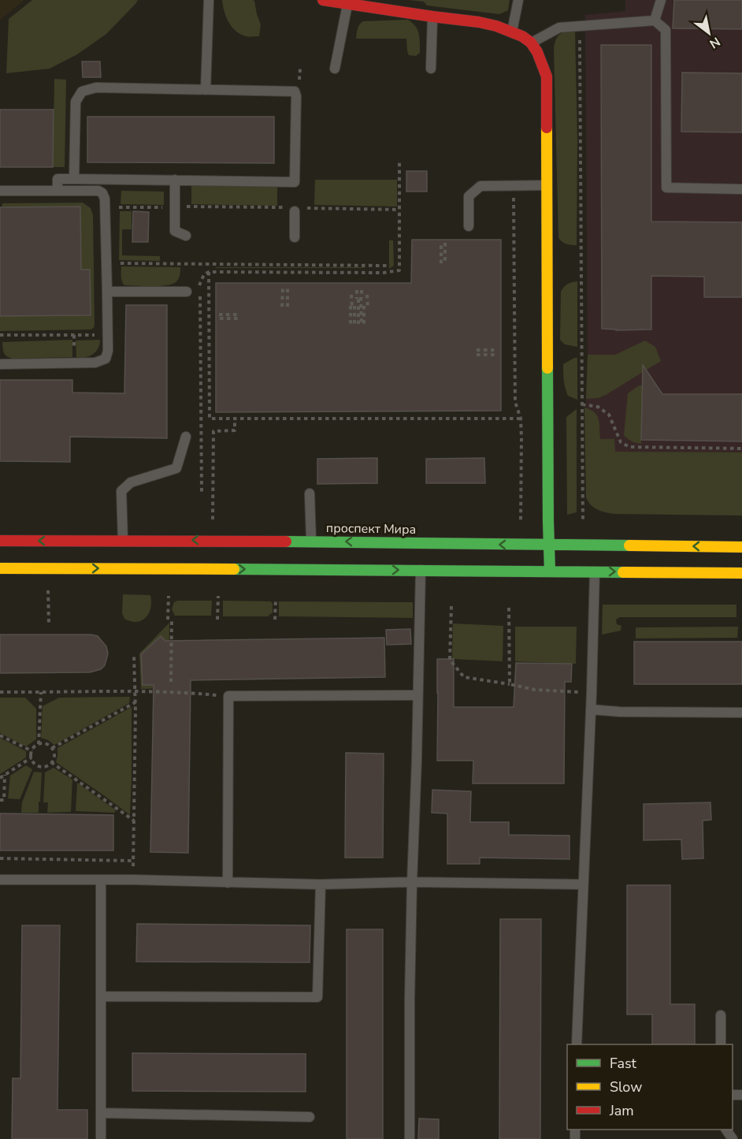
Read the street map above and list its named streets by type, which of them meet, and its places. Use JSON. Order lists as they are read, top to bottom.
{
  "streets": {
    "main road": ["проспект Мира"]
  },
  "legend": ["Fast", "Slow", "Jam"],
  "north": "bottom right"
}
